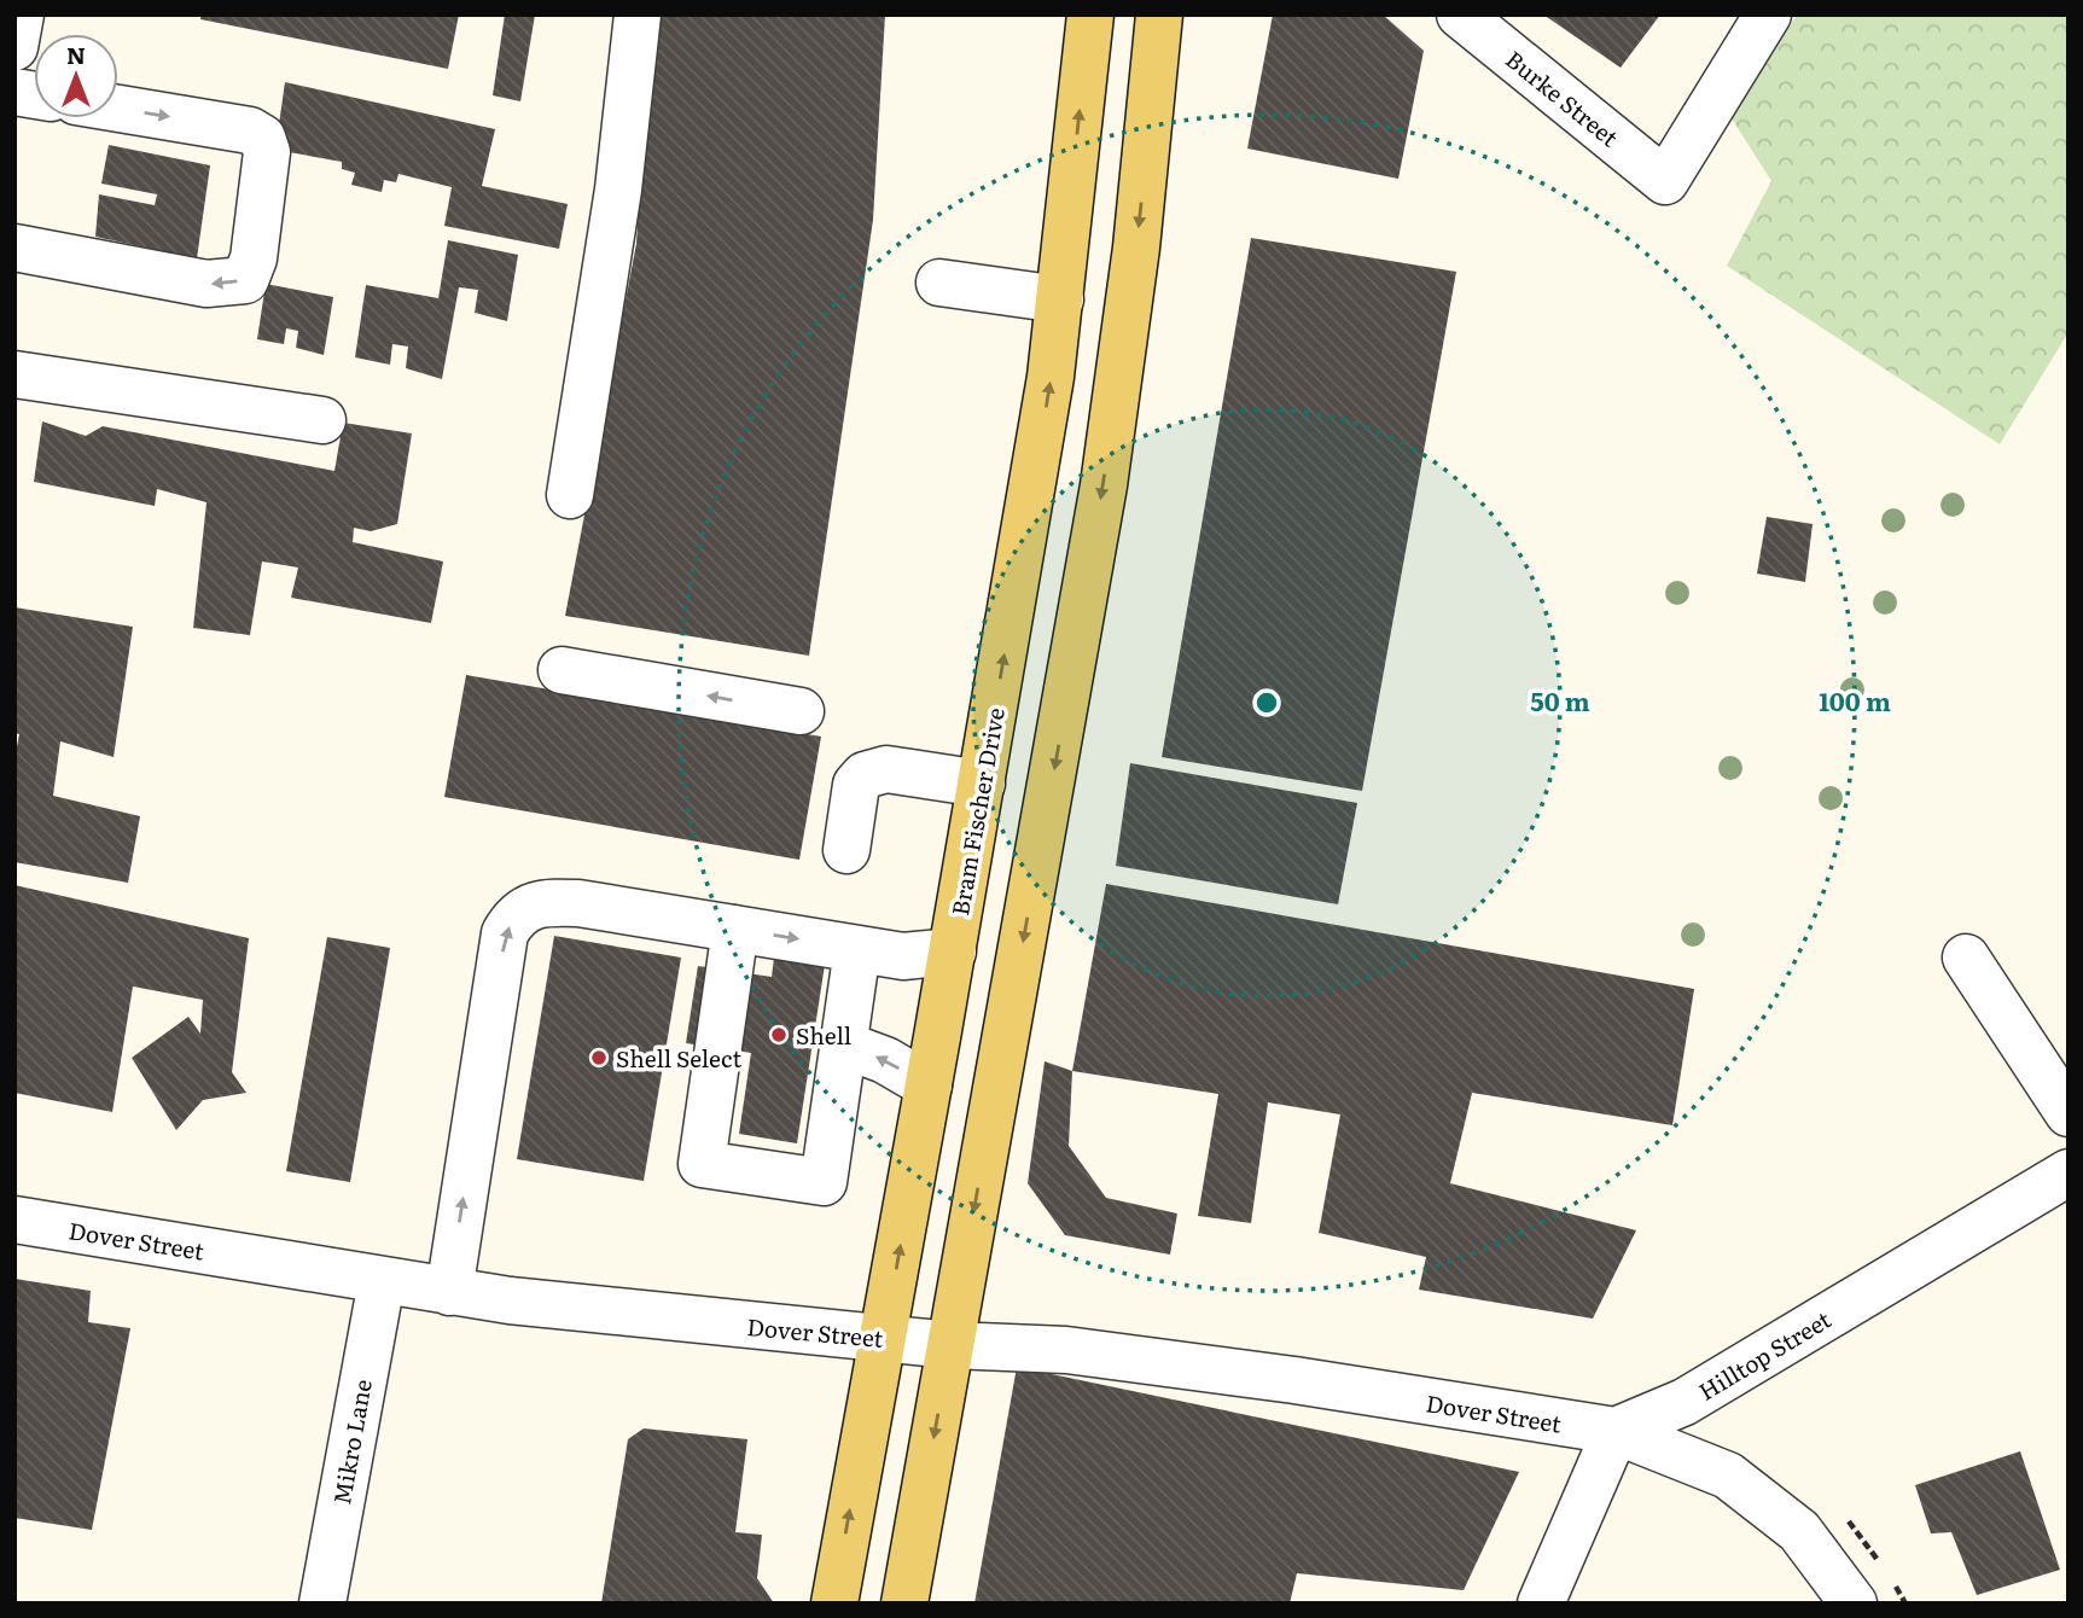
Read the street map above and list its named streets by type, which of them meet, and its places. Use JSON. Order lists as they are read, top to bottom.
{
  "streets": {
    "main road": ["Bram Fischer Drive"],
    "street": [
      "Burke Street",
      "Dover Street",
      "Hilltop Street",
      "Mikro Lane"
    ]
  },
  "crossings": [
    ["Bram Fischer Drive", "Dover Street"],
    ["Dover Street", "Hilltop Street"],
    ["Dover Street", "Mikro Lane"]
  ],
  "places": ["Shell", "Shell Select"],
  "north": "top",
  "rings": ["50 m", "100 m"]
}
